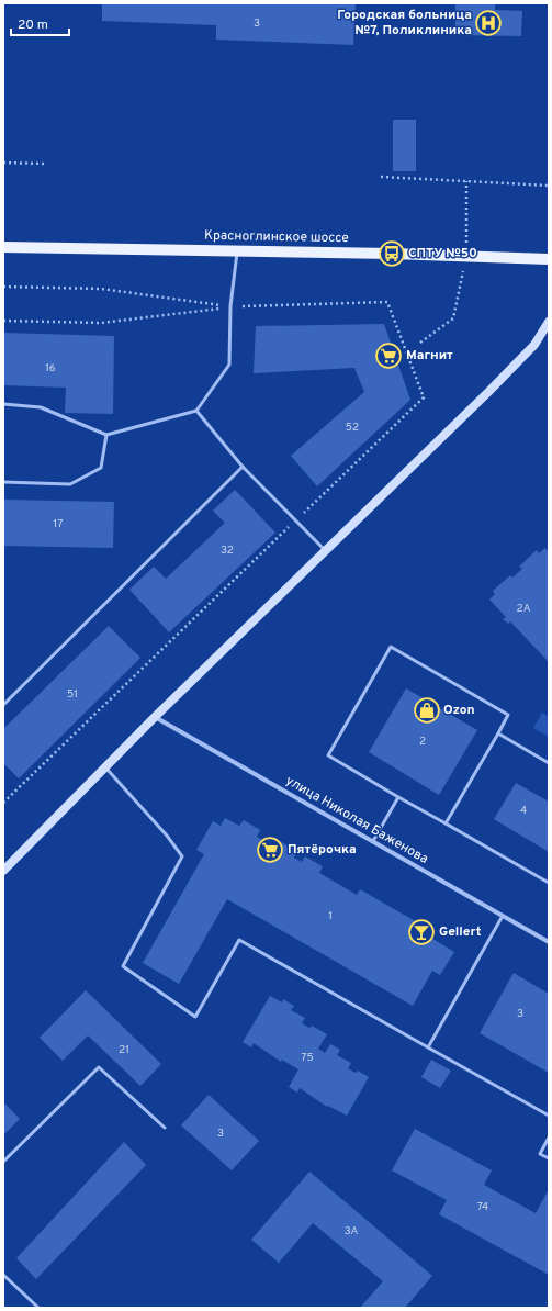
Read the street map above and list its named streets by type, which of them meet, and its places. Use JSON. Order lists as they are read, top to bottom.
{
  "streets": {
    "main road": ["Красноглинское шоссе"],
    "street": ["улица Николая Баженова"]
  },
  "places": {
    "hospital": ["Городская больница №7, Поликлиника"],
    "bus stop": ["СПТУ №50"],
    "supermarket": ["Магнит", "Пятёрочка"],
    "shop": ["Ozon"],
    "bar": ["Gellert"]
  },
  "house_numbers": [
    "3",
    "16",
    "52",
    "17",
    "32",
    "2А",
    "51",
    "2",
    "4",
    "1",
    "3",
    "21",
    "75",
    "3",
    "74",
    "3А"
  ],
  "scale_bar": "20 m"
}
